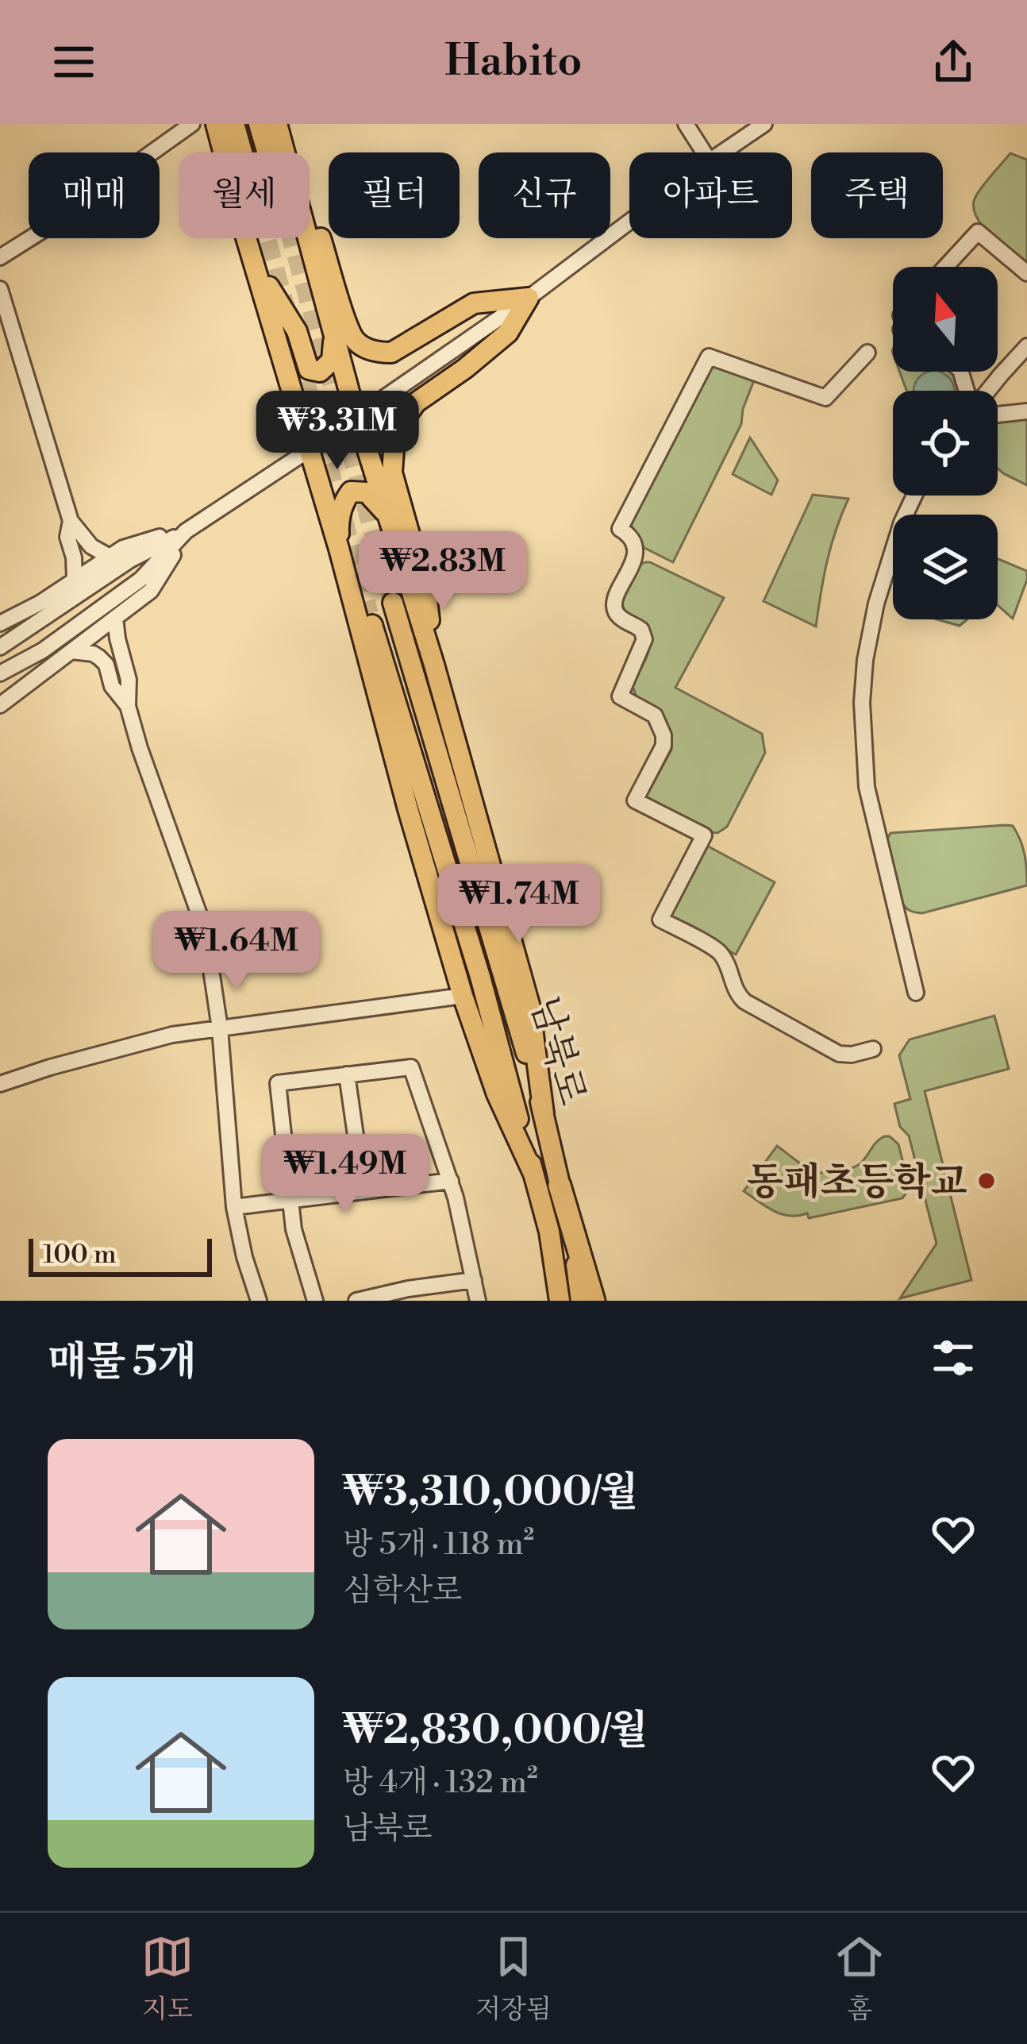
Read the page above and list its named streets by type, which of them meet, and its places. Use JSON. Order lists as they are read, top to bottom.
{
  "streets": {
    "main road": ["남북로"]
  },
  "places": ["동패초등학교"],
  "scale_bar": "100 m",
  "north": "top",
  "page": {
    "header": "Habito",
    "chip": [
      "매매",
      "월세",
      "필터",
      "신규",
      "아파트",
      "주택"
    ],
    "price": [
      "₩3.31M",
      "₩2.83M",
      "₩1.74M",
      "₩1.64M",
      "₩1.49M"
    ],
    "scale": "100 m",
    "heading": "매물 5개",
    "list": [
      {
        "name": "₩3,310,000/월",
        "note": "방 5개 · 118 m² · 심학산로"
      },
      {
        "name": "₩2,830,000/월",
        "note": "방 4개 · 132 m² · 남북로"
      }
    ],
    "tabs": ["지도", "저장됨", "홈"]
  }
}
